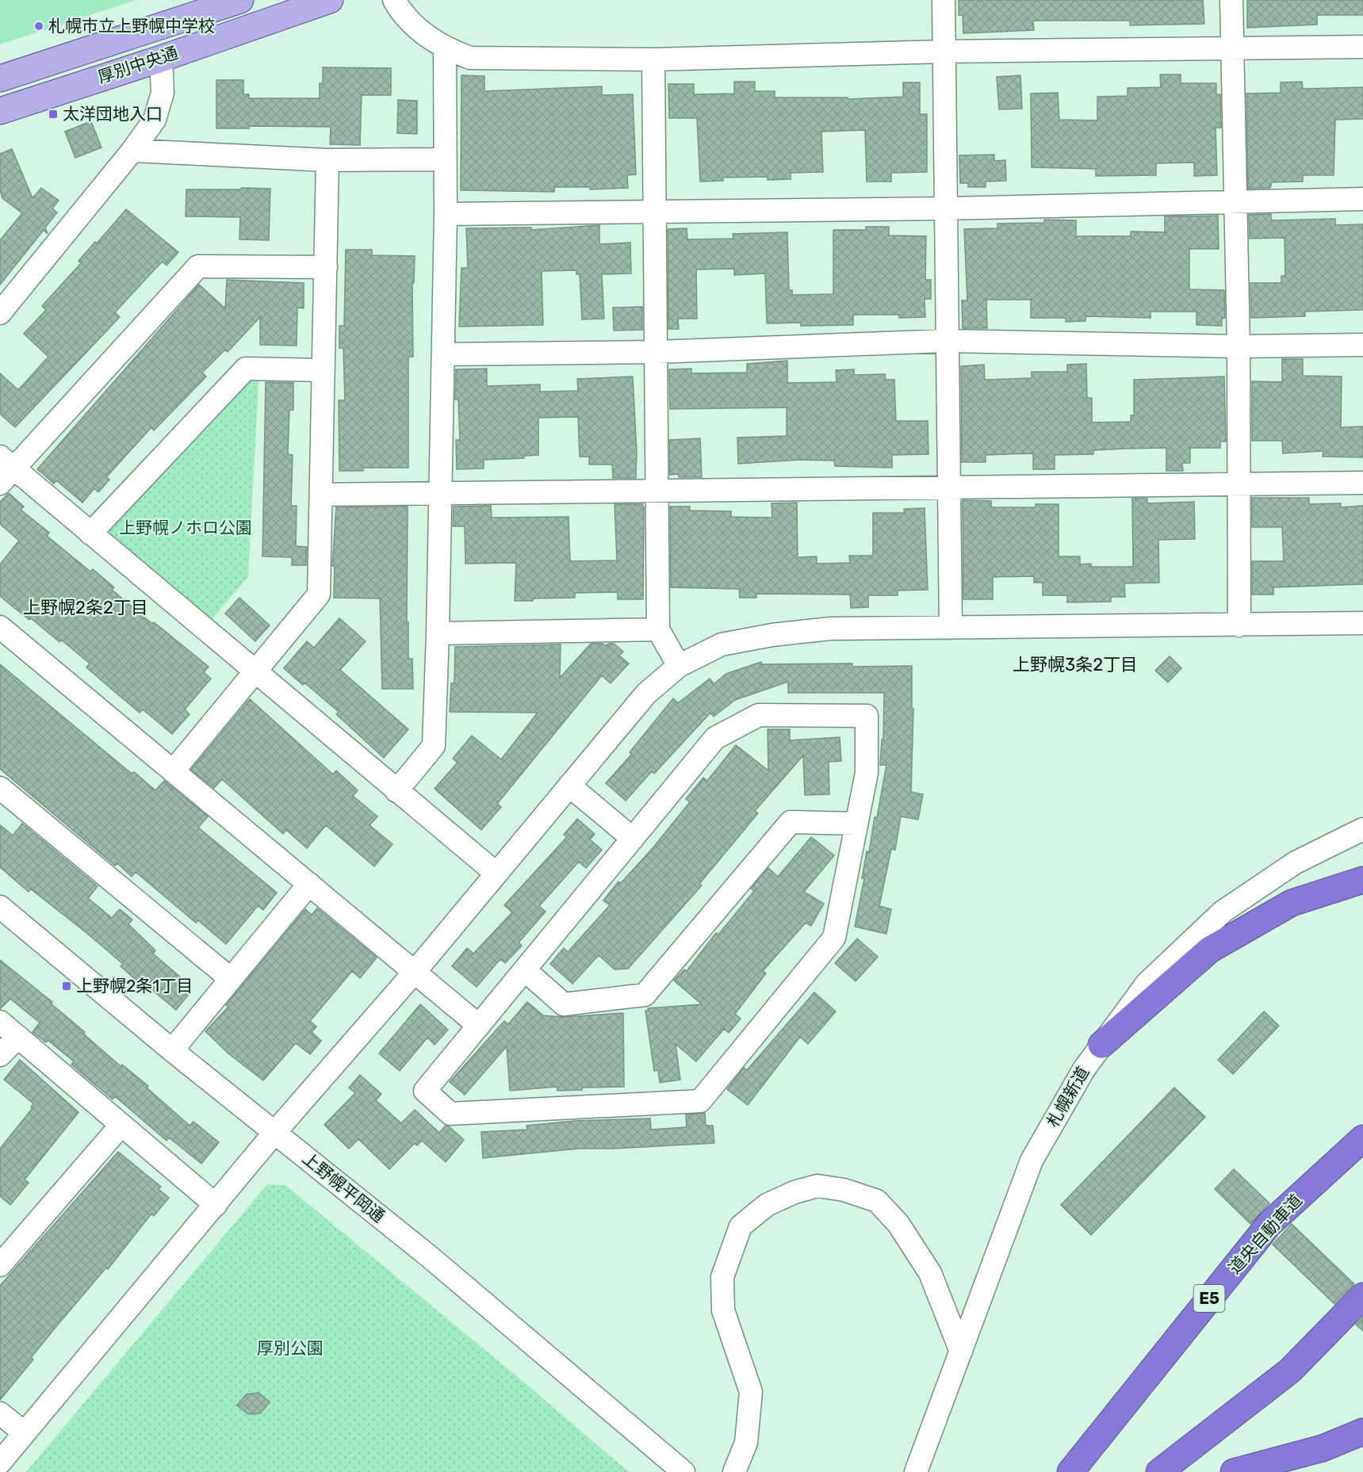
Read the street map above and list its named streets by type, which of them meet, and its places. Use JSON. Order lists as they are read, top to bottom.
{
  "streets": {
    "highway": ["道央自動車道", "E5"],
    "main road": ["厚別中央通"],
    "street": ["札幌新道", "上野幌平岡通"]
  },
  "districts": ["上野幌2条2丁目", "上野幌3条2丁目"],
  "parks": ["上野幌ノホロ公園", "厚別公園"],
  "places": {
    "other": ["札幌市立上野幌中学校"],
    "transit": ["太洋団地入口", "上野幌2条1丁目"]
  }
}
